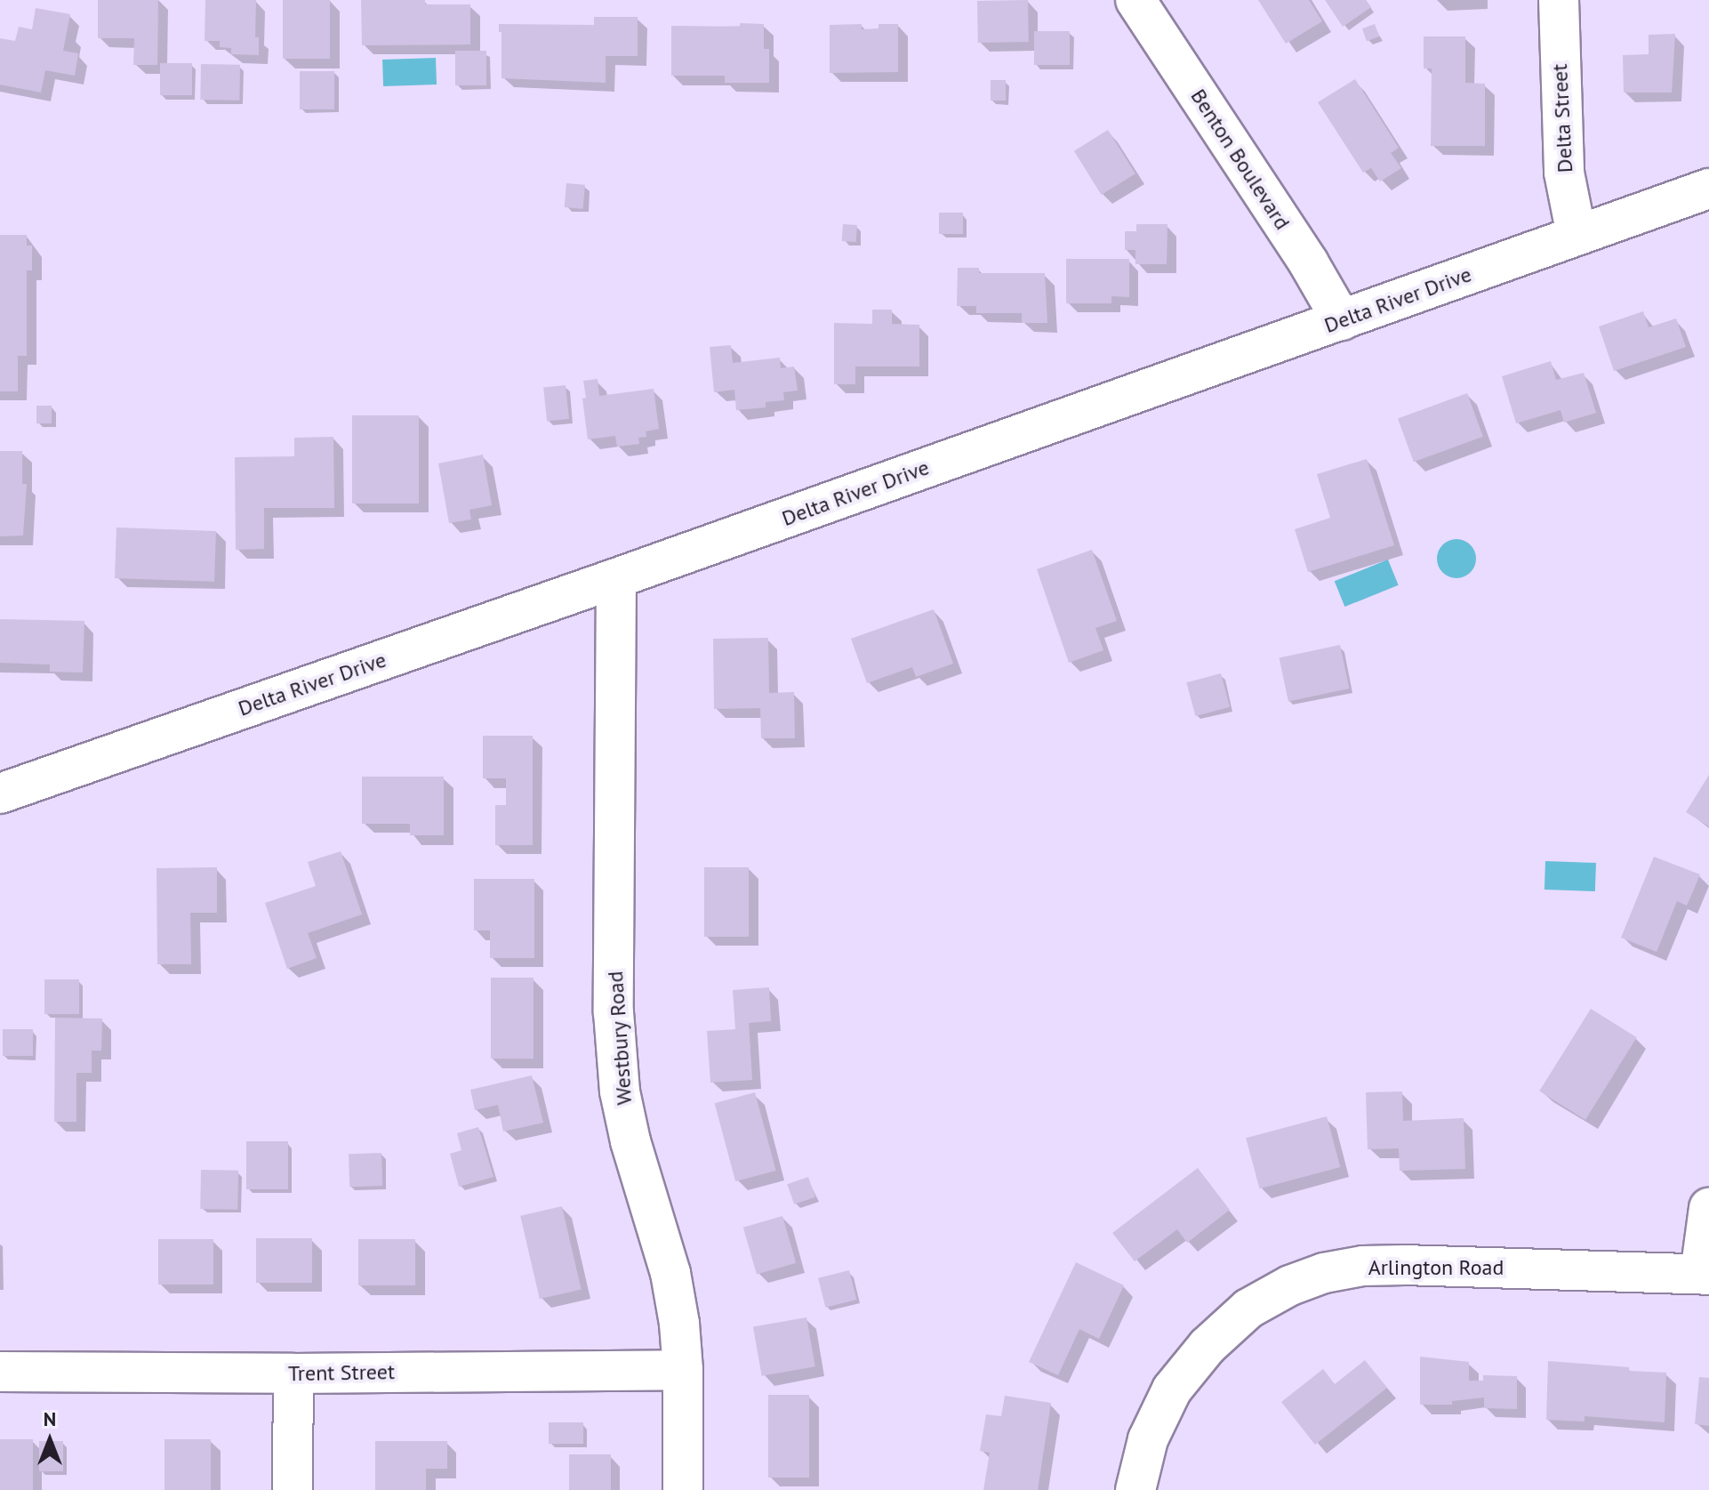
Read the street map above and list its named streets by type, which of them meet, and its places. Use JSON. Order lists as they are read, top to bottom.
{
  "streets": {
    "street": [
      "Delta Street",
      "Benton Boulevard",
      "Delta River Drive",
      "Westbury Road",
      "Arlington Road",
      "Trent Street"
    ]
  },
  "crossings": [
    ["Delta Street", "Delta River Drive"],
    ["Benton Boulevard", "Delta River Drive"],
    ["Delta River Drive", "Westbury Road"],
    ["Westbury Road", "Trent Street"]
  ],
  "north": "top"
}
